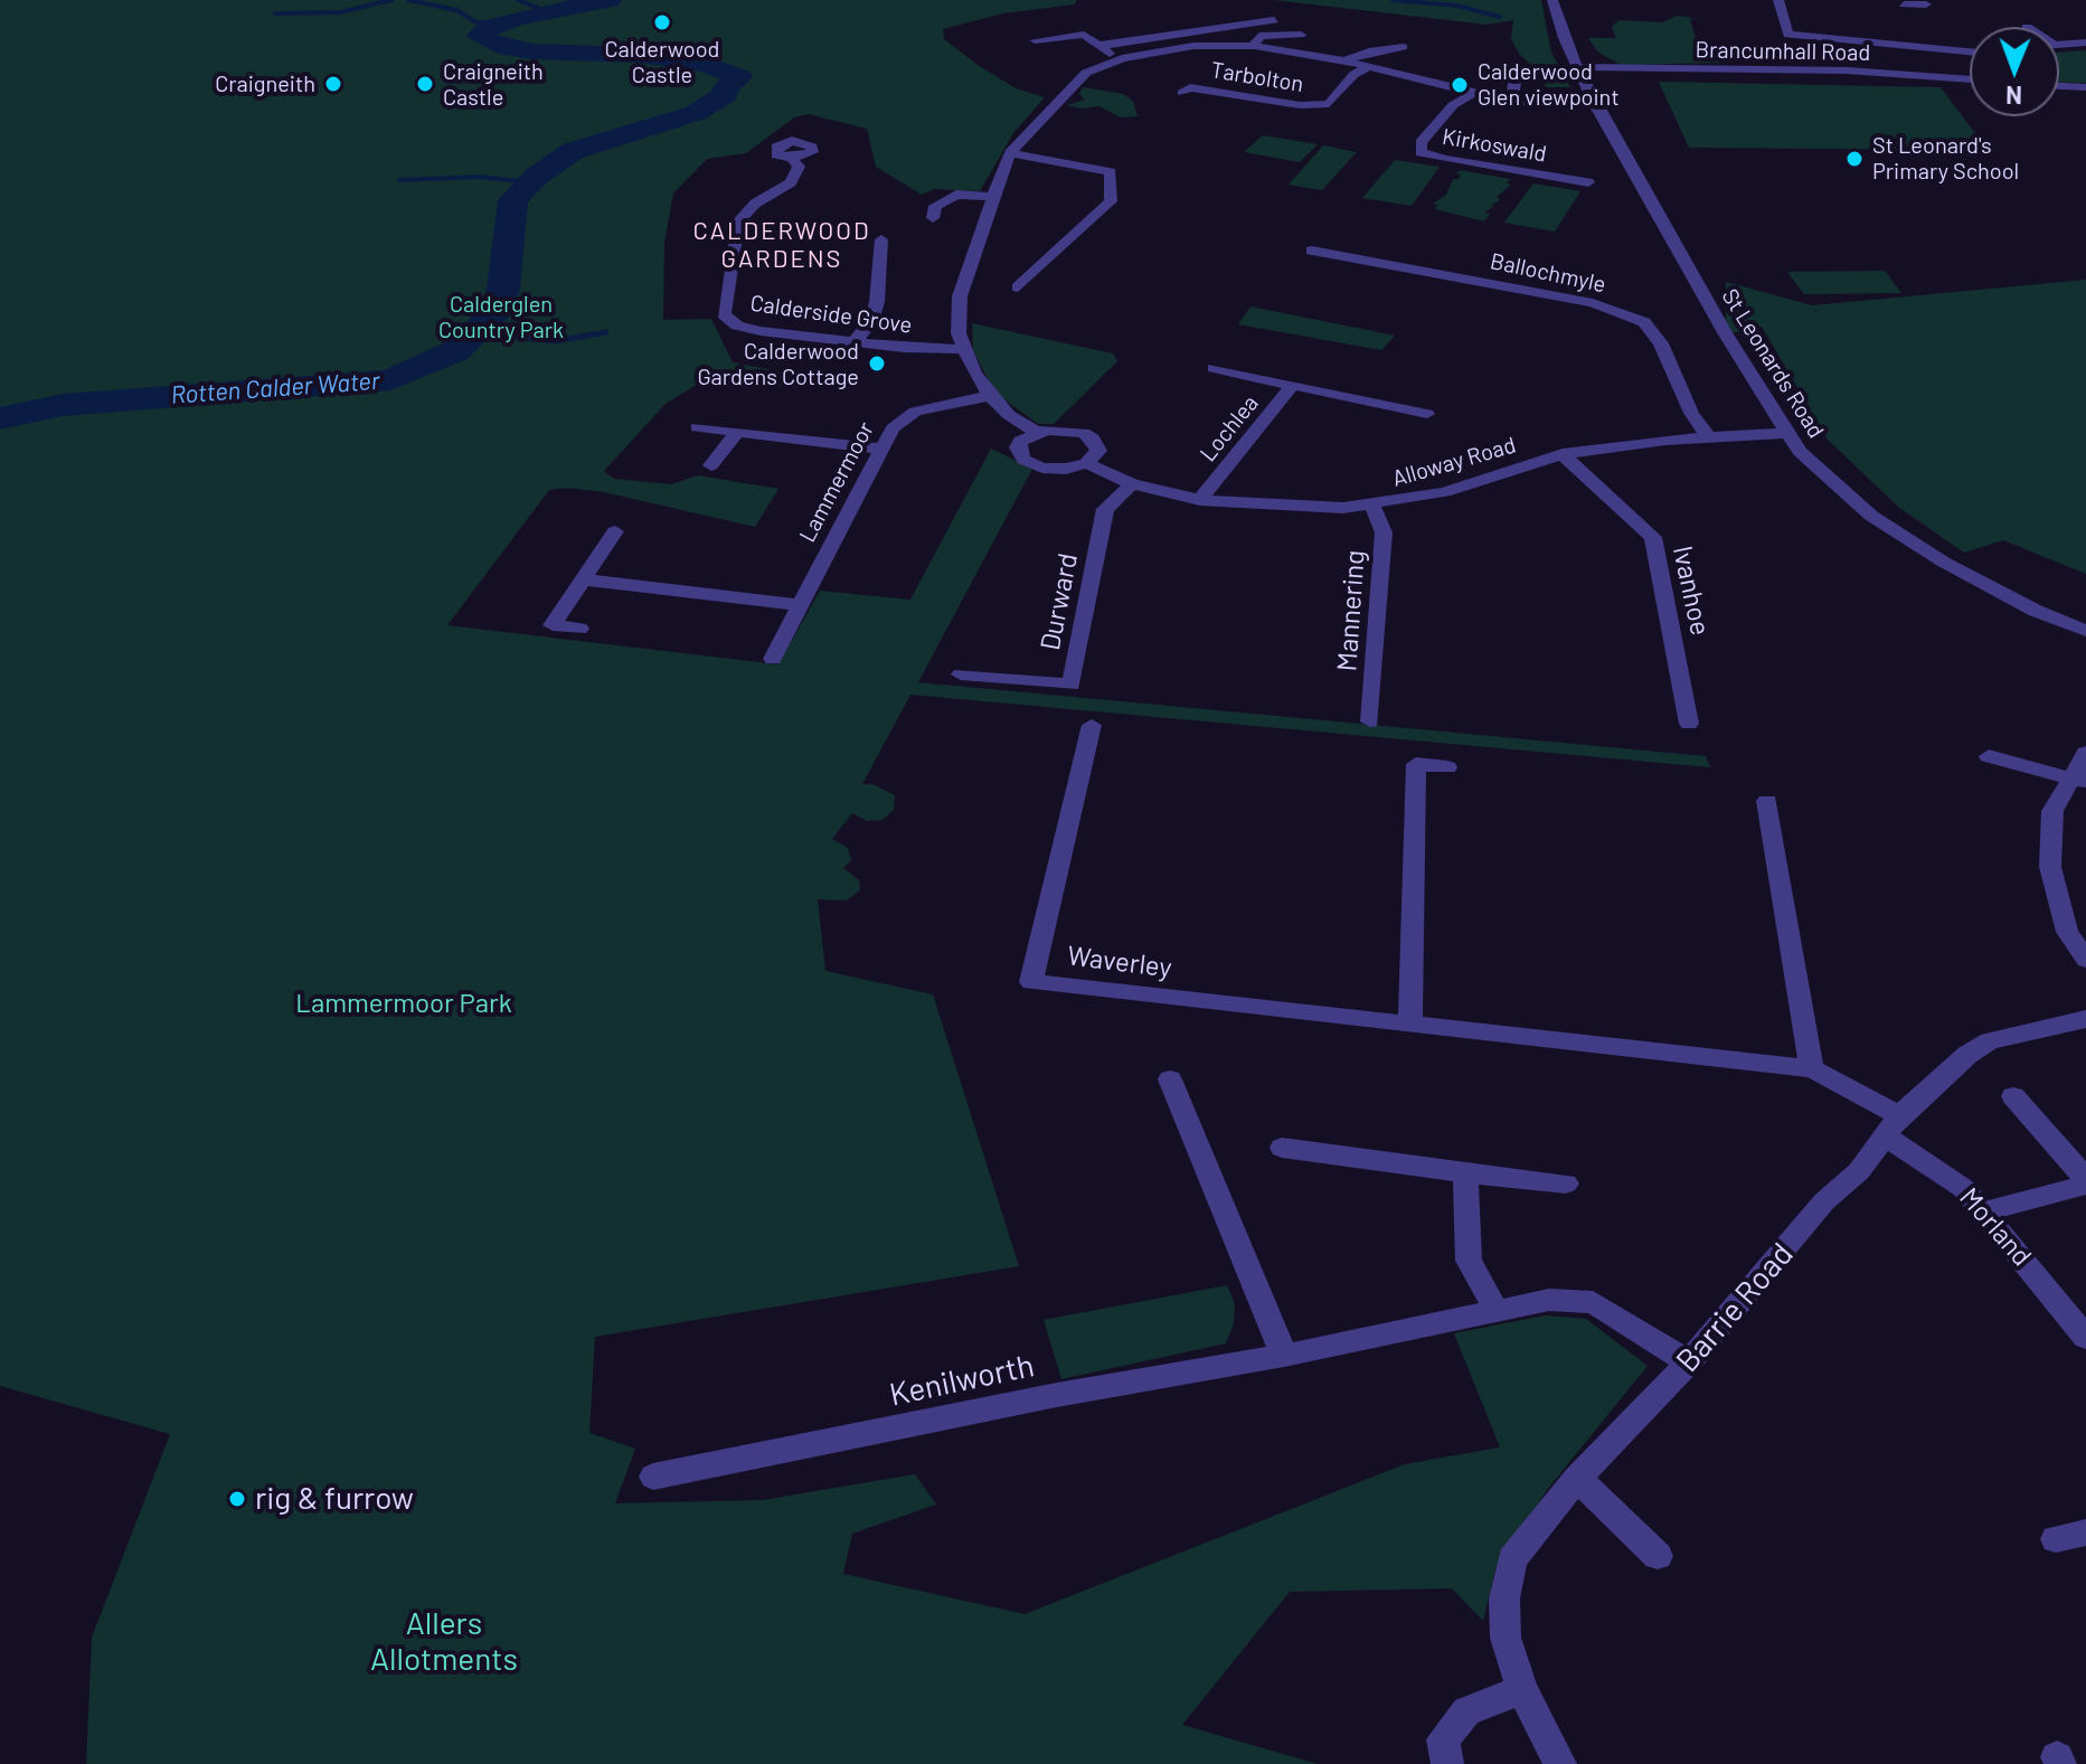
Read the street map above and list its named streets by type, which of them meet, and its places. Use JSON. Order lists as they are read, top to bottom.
{
  "streets": {
    "street": [
      "Brancumhall Road",
      "Tarbolton",
      "Kirkoswald",
      "Ballochmyle",
      "Calderside Grove",
      "St Leonards Road",
      "Lochlea",
      "Alloway Road",
      "Lammermoor",
      "Ivanhoe",
      "Durward",
      "Mannering",
      "Waverley",
      "Morland",
      "Barrie Road",
      "Kenilworth"
    ]
  },
  "crossings": [
    ["Brancumhall Road", "St Leonards Road"],
    ["Ballochmyle", "Alloway Road"],
    ["St Leonards Road", "Alloway Road"],
    ["Lochlea", "Alloway Road"],
    ["Alloway Road", "Ivanhoe"],
    ["Alloway Road", "Durward"],
    ["Alloway Road", "Mannering"],
    ["Waverley", "Morland"],
    ["Waverley", "Barrie Road"],
    ["Morland", "Barrie Road"],
    ["Barrie Road", "Kenilworth"]
  ],
  "districts": ["CALDERWOOD GARDENS"],
  "water": ["Rotten Calder Water"],
  "parks": ["Calderglen Country Park", "Lammermoor Park", "Allers Allotments"],
  "places": [
    "Calderwood Castle",
    "Craigneith",
    "Craigneith Castle",
    "Calderwood Glen viewpoint",
    "St Leonard's Primary School",
    "Calderwood Gardens Cottage",
    "rig & furrow"
  ],
  "north": "bottom"
}
